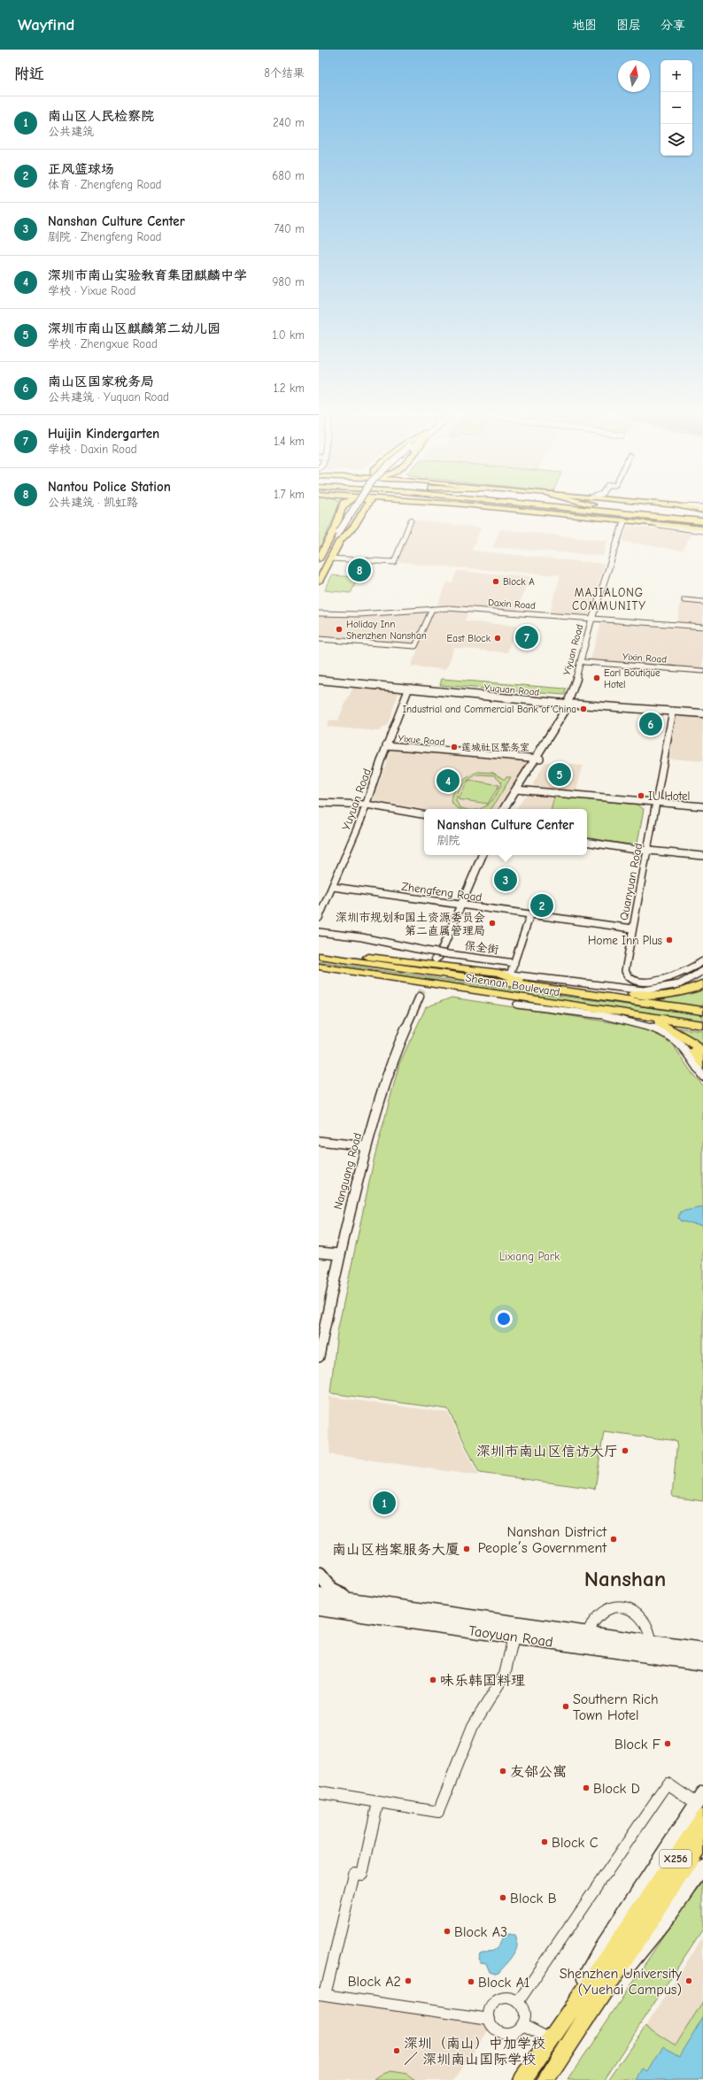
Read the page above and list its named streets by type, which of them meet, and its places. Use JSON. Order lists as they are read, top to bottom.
{
  "streets": {
    "main road": ["Shennan Boulevard", "Taoyuan Road", "X256"],
    "street": [
      "Daxin Road",
      "Yiyuan Road",
      "Yixin Road",
      "Yuquan Road",
      "Yixue Road",
      "Yuyuan Road",
      "Quanyuan Road",
      "Zhengfeng Road",
      "保全街",
      "Nanguang Road"
    ]
  },
  "crossings": [
    ["Daxin Road", "Yiyuan Road"],
    ["Yiyuan Road", "Yixin Road"],
    ["Yiyuan Road", "Yuquan Road"],
    ["Yiyuan Road", "Yixue Road"],
    ["Yuquan Road", "Yuyuan Road"],
    ["Yuquan Road", "Quanyuan Road"],
    ["Yixue Road", "Yuyuan Road"],
    ["Yuyuan Road", "Zhengfeng Road"],
    ["Quanyuan Road", "Zhengfeng Road"]
  ],
  "districts": ["MAJIALONG COMMUNITY", "Nanshan"],
  "parks": ["Lixiang Park"],
  "places": [
    "Block A",
    "Holiday Inn Shenzhen Nanshan",
    "East Block",
    "Earl Boutique Hotel",
    "Industrial and Commercial Bank of China",
    "莲城社区警务室",
    "IU Hotel",
    "深圳市规划和国土资源委员会 第二直属管理局",
    "Home Inn Plus",
    "深圳市南山区信访大厅",
    "Nanshan District People′s Government",
    "南山区档案服务大厦",
    "味乐韩国料理",
    "Southern Rich Town Hotel",
    "Block F",
    "友邻公寓",
    "Block D",
    "Block C",
    "Block B",
    "Block A3",
    "Block A2",
    "Shenzhen University (Yuehai Campus)",
    "Block A1",
    "深圳（南山）中加学校 ／ 深圳南山国际学校"
  ],
  "north": "top",
  "page": {
    "header": "Wayfind",
    "nav": ["地图", "图层", "分享"],
    "heading": ["附近", "8个结果"],
    "map_buttons": ["+", "−"],
    "list": [
      {
        "mark": "1",
        "name": "南山区人民检察院",
        "note": "公共建筑",
        "value": "240 m"
      },
      {
        "mark": "2",
        "name": "正风篮球场",
        "note": "体育 · Zhengfeng Road",
        "value": "680 m"
      },
      {
        "mark": "3",
        "name": "Nanshan Culture Center",
        "note": "剧院 · Zhengfeng Road",
        "value": "740 m"
      },
      {
        "mark": "4",
        "name": "深圳市南山实验教育集团麒麟中学",
        "note": "学校 · Yixue Road",
        "value": "980 m"
      },
      {
        "mark": "5",
        "name": "深圳市南山区麒麟第二幼儿园",
        "note": "学校 · Zhengxue Road",
        "value": "1.0 km"
      },
      {
        "mark": "6",
        "name": "南山区国家税务局",
        "note": "公共建筑 · Yuquan Road",
        "value": "1.2 km"
      },
      {
        "mark": "7",
        "name": "Huijin Kindergarten",
        "note": "学校 · Daxin Road",
        "value": "1.4 km"
      },
      {
        "mark": "8",
        "name": "Nantou Police Station",
        "note": "公共建筑 · 凯虹路",
        "value": "1.7 km"
      }
    ],
    "pins": [
      "8",
      "7",
      "6",
      "5",
      "4",
      "3",
      "2",
      "1"
    ],
    "popup": ["Nanshan Culture Center", "剧院"]
  }
}
